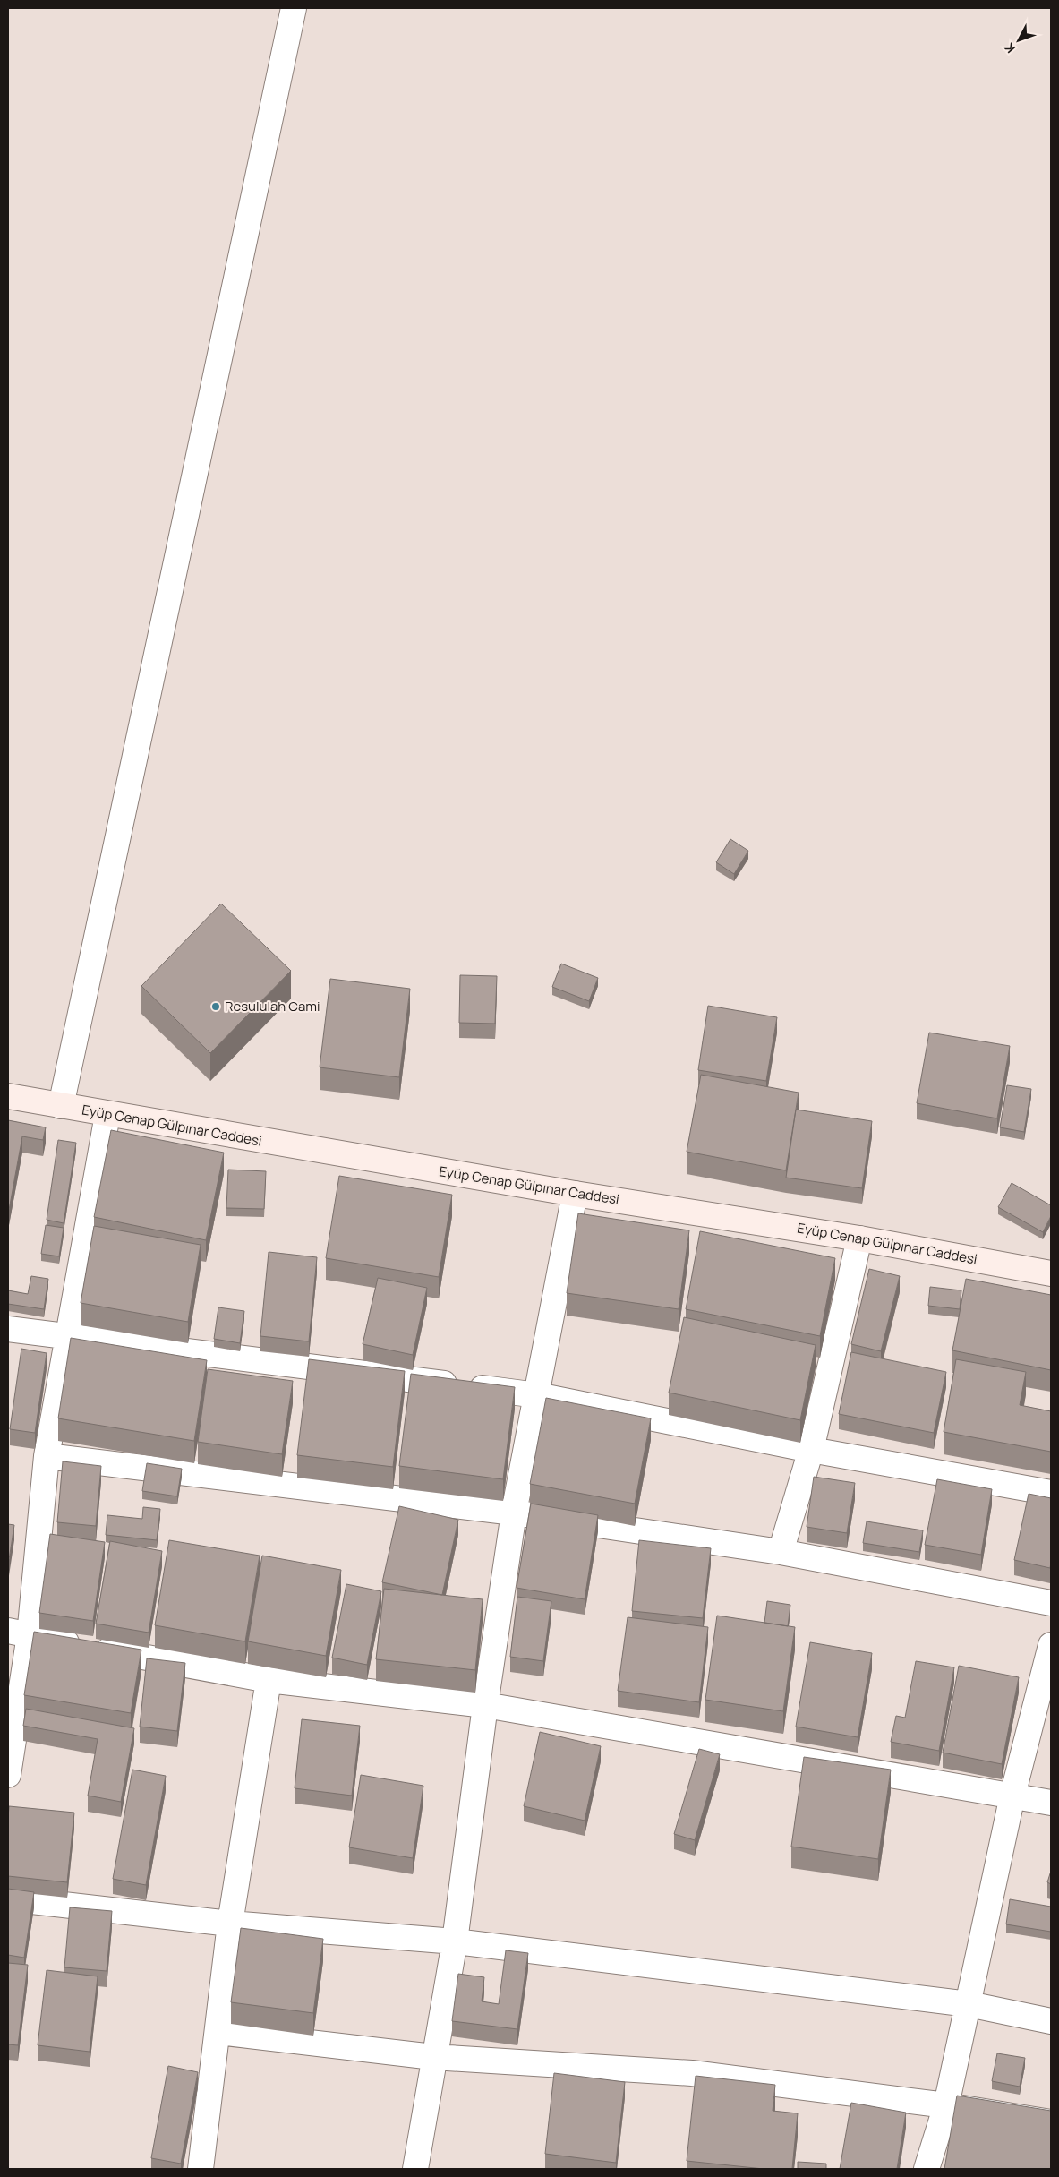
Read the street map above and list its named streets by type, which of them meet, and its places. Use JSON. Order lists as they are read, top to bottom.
{
  "streets": {
    "street": ["Eyüp Cenap Gülpınar Caddesi"]
  },
  "places": ["Resululah Cami"],
  "north": "bottom left"
}
